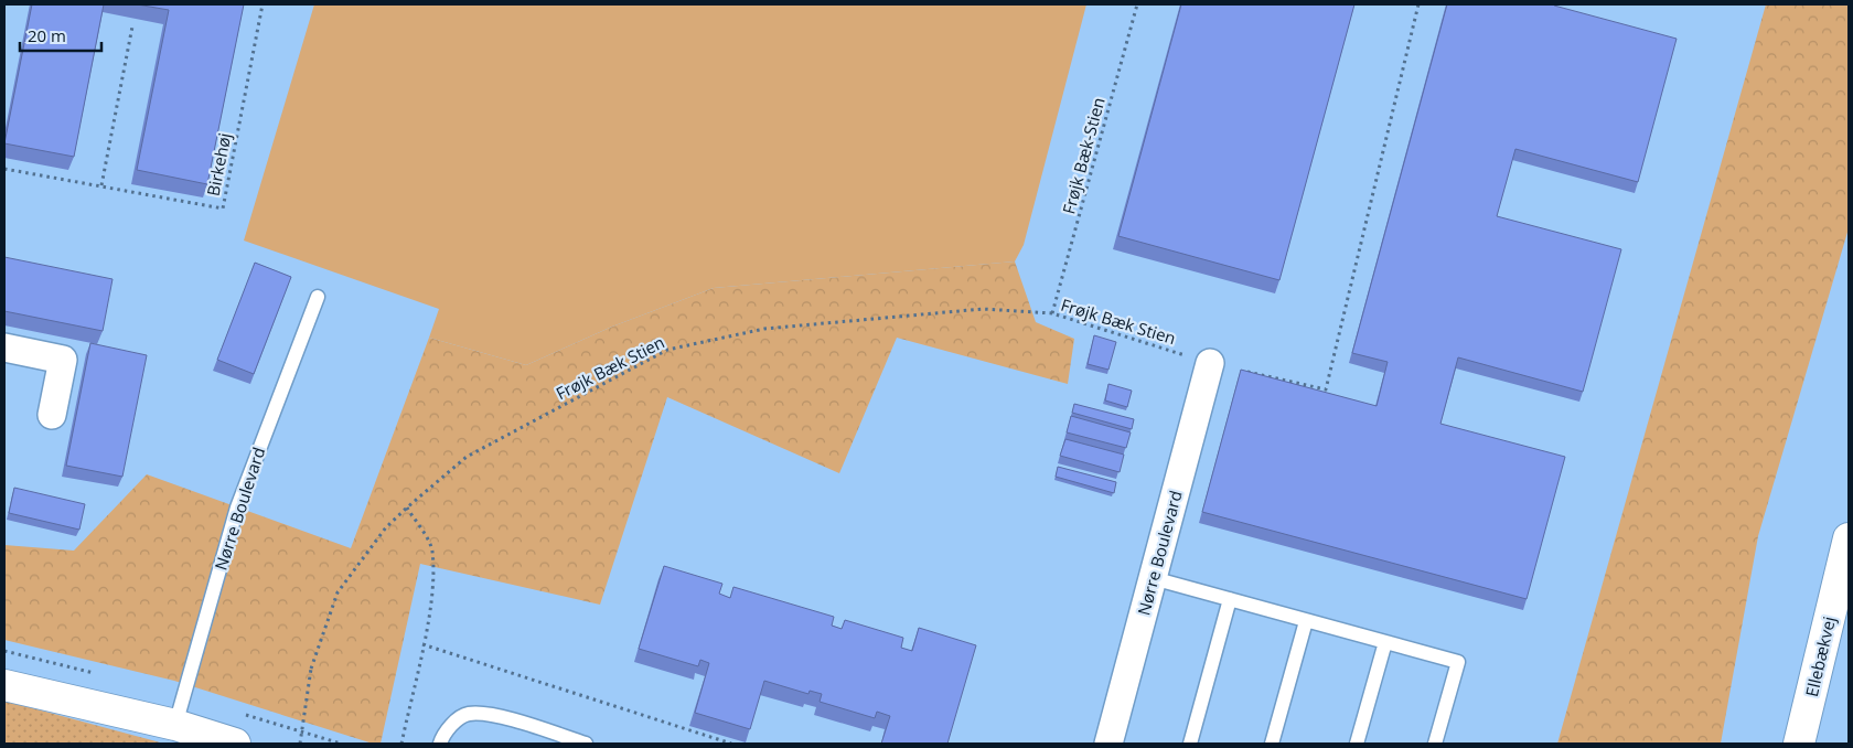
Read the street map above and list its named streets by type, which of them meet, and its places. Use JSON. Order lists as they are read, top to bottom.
{
  "streets": {
    "street": ["Nørre Boulevard", "Ellebækvej"],
    "path": ["Frøjk Bæk-Stien", "Birkehøj", "Frøjk Bæk Stien"]
  },
  "crossings": [
    ["Frøjk Bæk-Stien", "Frøjk Bæk Stien"],
    ["Frøjk Bæk Stien", "Nørre Boulevard"]
  ],
  "scale_bar": "20 m"
}
